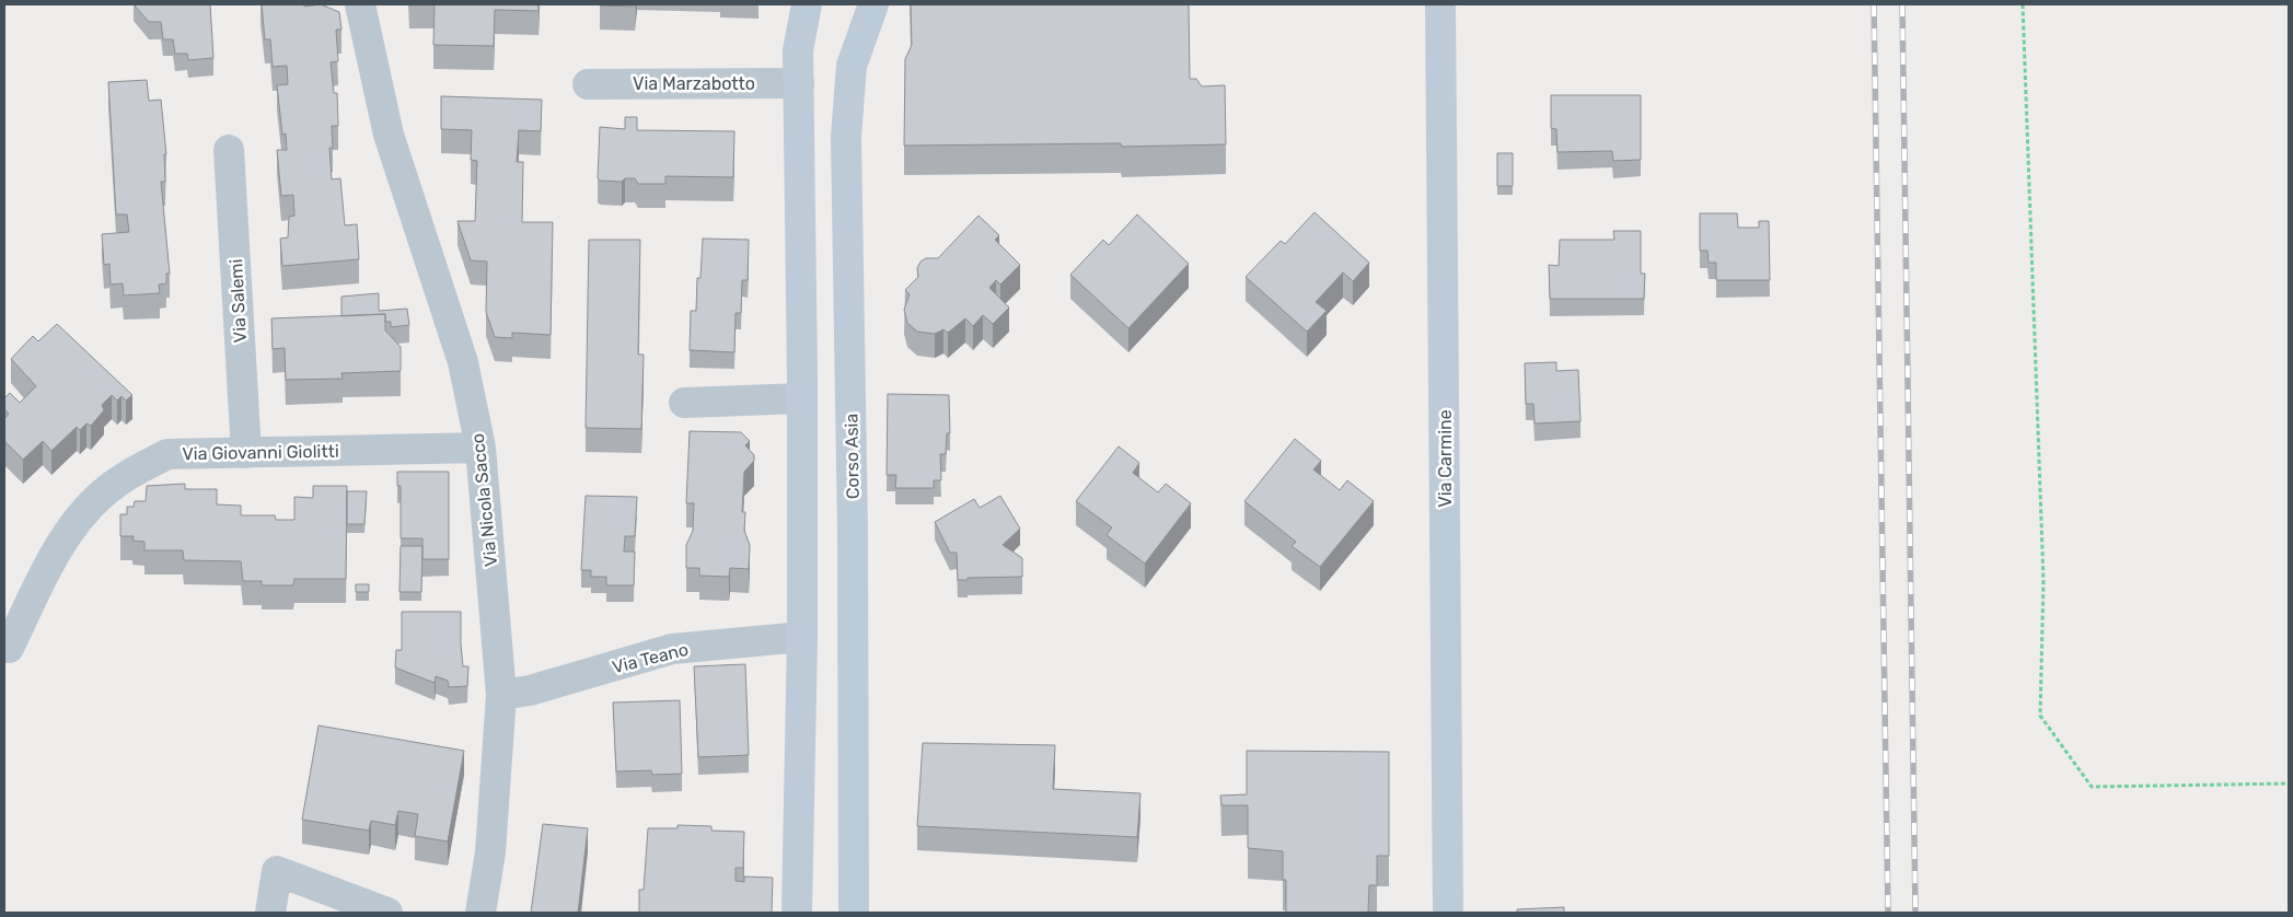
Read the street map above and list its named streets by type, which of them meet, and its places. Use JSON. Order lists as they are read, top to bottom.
{
  "streets": {
    "street": [
      "Via Marzabotto",
      "Via Salemi",
      "Via Giovanni Giolitti",
      "Corso Asia",
      "Via Carmine",
      "Via Nicola Sacco",
      "Via Teano"
    ]
  },
  "crossings": [
    ["Via Salemi", "Via Giovanni Giolitti"],
    ["Via Giovanni Giolitti", "Via Nicola Sacco"],
    ["Via Nicola Sacco", "Via Teano"]
  ]
}
